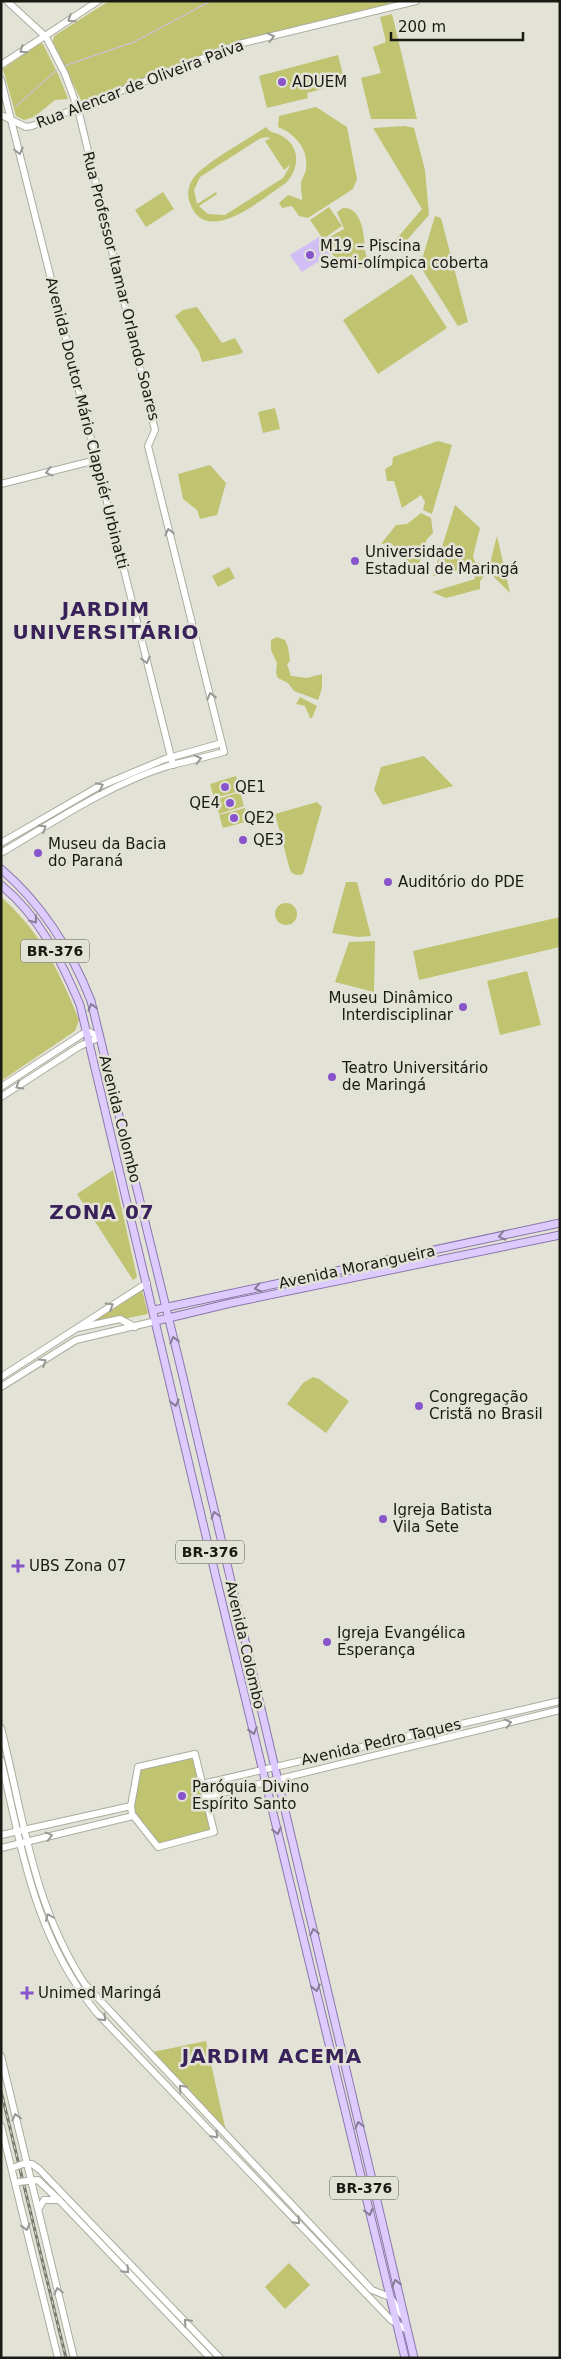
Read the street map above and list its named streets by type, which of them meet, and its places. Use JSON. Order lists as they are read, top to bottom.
{
  "streets": {
    "main road": [
      "Rua Alencar de Oliveira Paiva",
      "Rua Professor Itamar Orlando Soares",
      "Avenida Doutor Mário Clappiér Urbinatti",
      "BR-376",
      "Avenida Colombo",
      "Avenida Morangueira",
      "Avenida Pedro Taques"
    ]
  },
  "crossings": [
    ["Rua Alencar de Oliveira Paiva", "Rua Professor Itamar Orlando Soares"],
    ["Rua Alencar de Oliveira Paiva", "Avenida Doutor Mário Clappiér Urbinatti"],
    ["Rua Professor Itamar Orlando Soares", "Avenida Doutor Mário Clappiér Urbinatti"],
    ["Avenida Colombo", "Avenida Morangueira"],
    ["Avenida Colombo", "Avenida Pedro Taques"]
  ],
  "one_way": ["Rua Alencar de Oliveira Paiva", "Rua Professor Itamar Orlando Soares", "Avenida Doutor Mário Clappiér Urbinatti"],
  "districts": ["JARDIM UNIVERSITÁRIO", "ZONA 07", "JARDIM ACEMA"],
  "places": {
    "other": [
      "ADUEM",
      "M19 – Piscina Semi-olímpica coberta",
      "Universidade Estadual de Maringá",
      "QE1",
      "QE4",
      "QE2",
      "QE3",
      "Museu da Bacia do Paraná",
      "Auditório do PDE",
      "Museu Dinâmico Interdisciplinar",
      "Teatro Universitário de Maringá",
      "Congregação Cristã no Brasil",
      "Igreja Batista Vila Sete",
      "Igreja Evangélica Esperança",
      "Paróquia Divino Espírito Santo"
    ],
    "health": ["UBS Zona 07", "Unimed Maringá"]
  },
  "scale_bar": "200 m"
}
